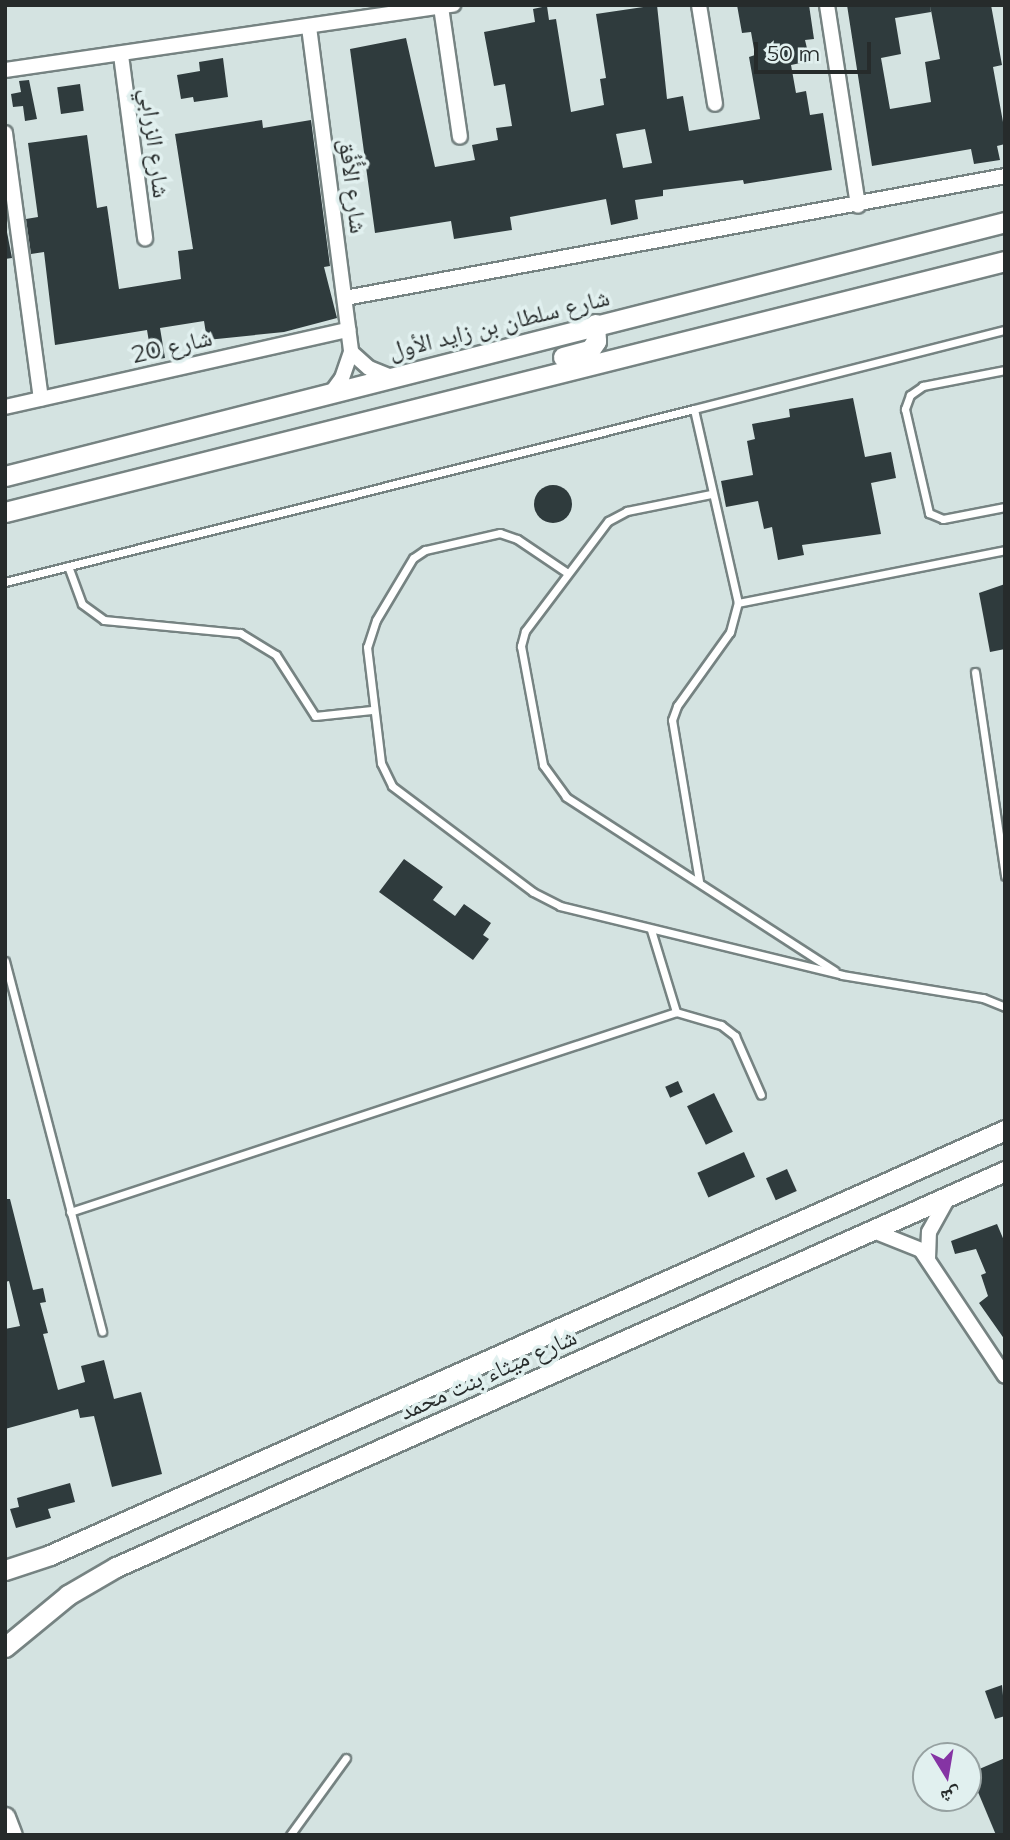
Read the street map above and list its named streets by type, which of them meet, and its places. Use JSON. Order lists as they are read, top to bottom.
{
  "streets": {
    "main road": ["شارع سلطان بن زايد الأول", "شارع ميثاء بنت محمد"],
    "street": ["شارع الزرابي", "شارع الأُفُق", "شارع 20"]
  },
  "crossings": [
    ["شارع الزرابي", "شارع الأُفُق"],
    ["شارع الأُفُق", "شارع 20"]
  ],
  "scale_bar": "50 m",
  "north": "bottom"
}
